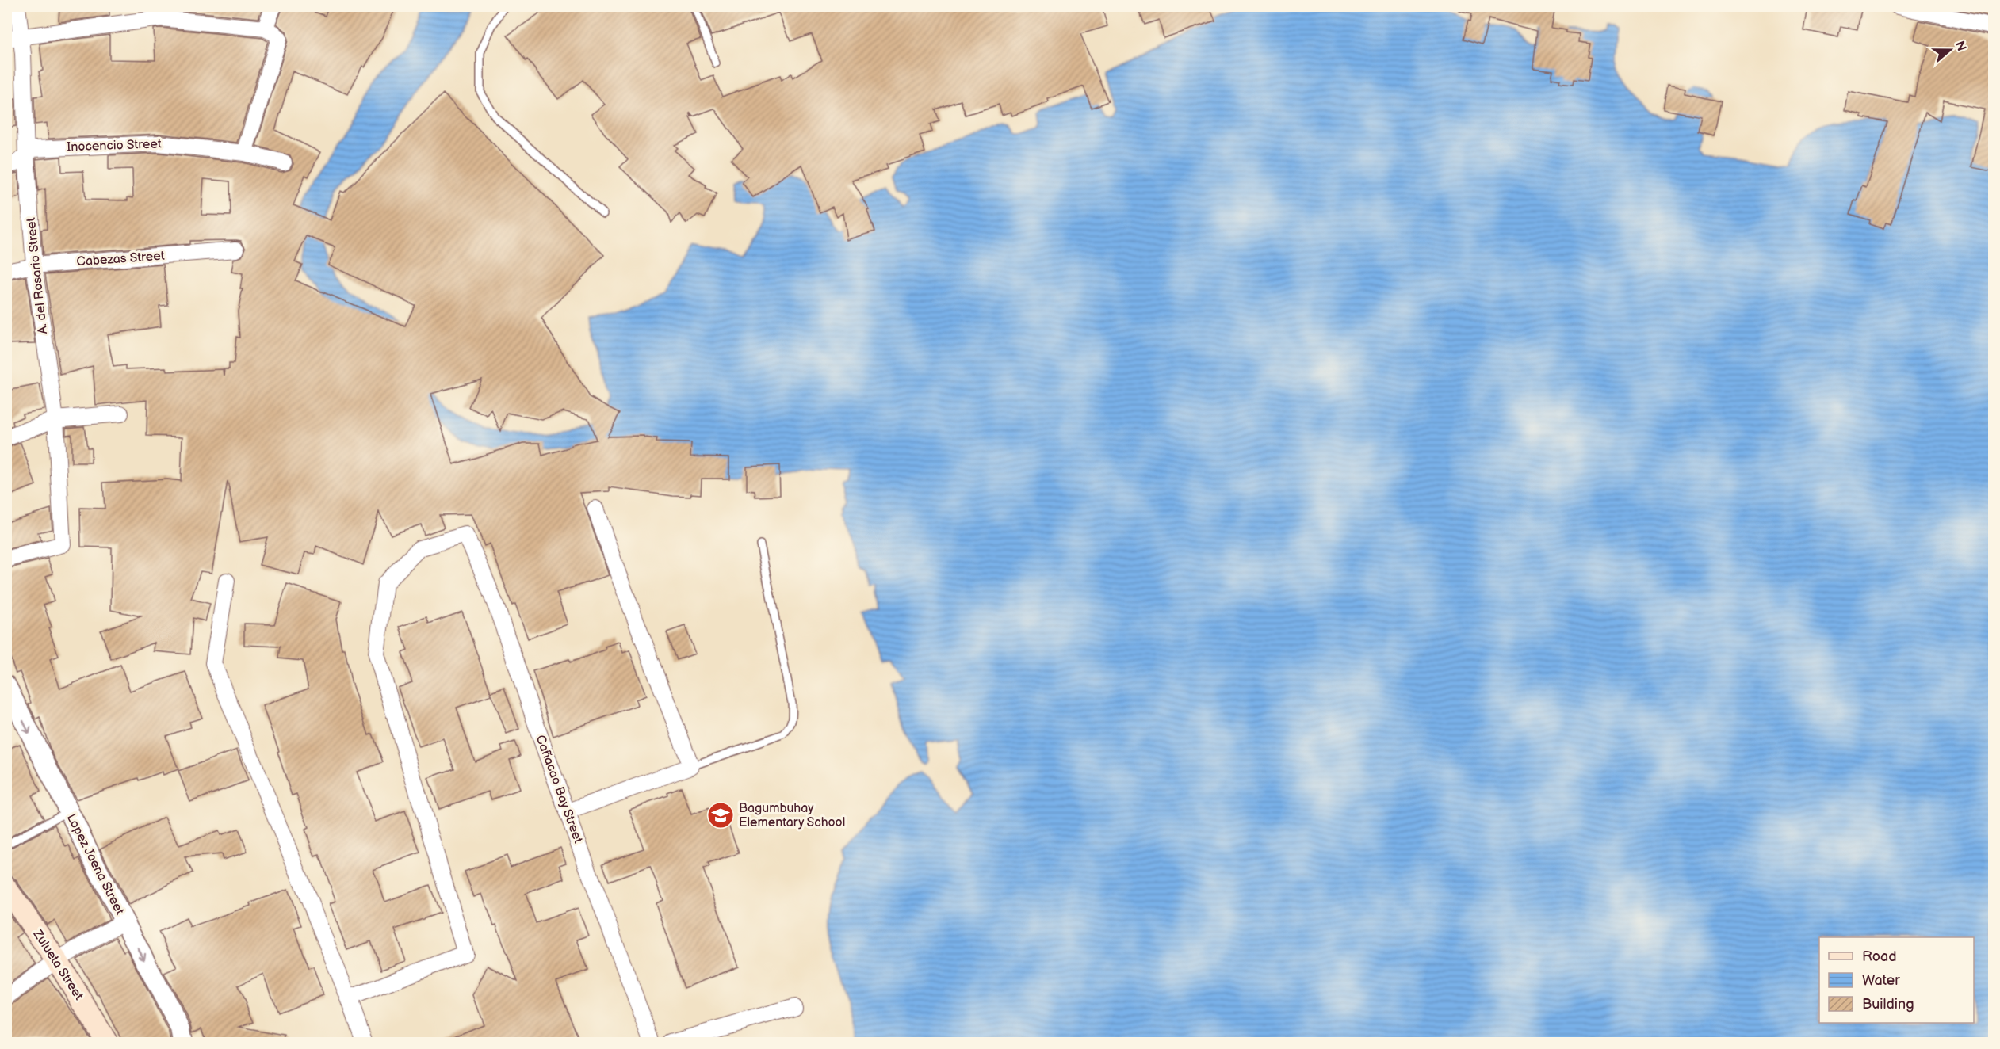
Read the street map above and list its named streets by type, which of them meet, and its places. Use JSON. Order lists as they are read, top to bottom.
{
  "streets": {
    "main road": ["Zulueta Street"],
    "street": [
      "Inocencio Street",
      "Cabezas Street",
      "A. del Rosario Street",
      "Cañacao Bay Street",
      "Lopez Jaena Street"
    ]
  },
  "crossings": [
    ["Inocencio Street", "A. del Rosario Street"],
    ["Cabezas Street", "A. del Rosario Street"]
  ],
  "places": {
    "school or university": ["Bagumbuhay Elementary School"]
  },
  "legend": ["Road", "Water", "Building"],
  "north": "right"
}
